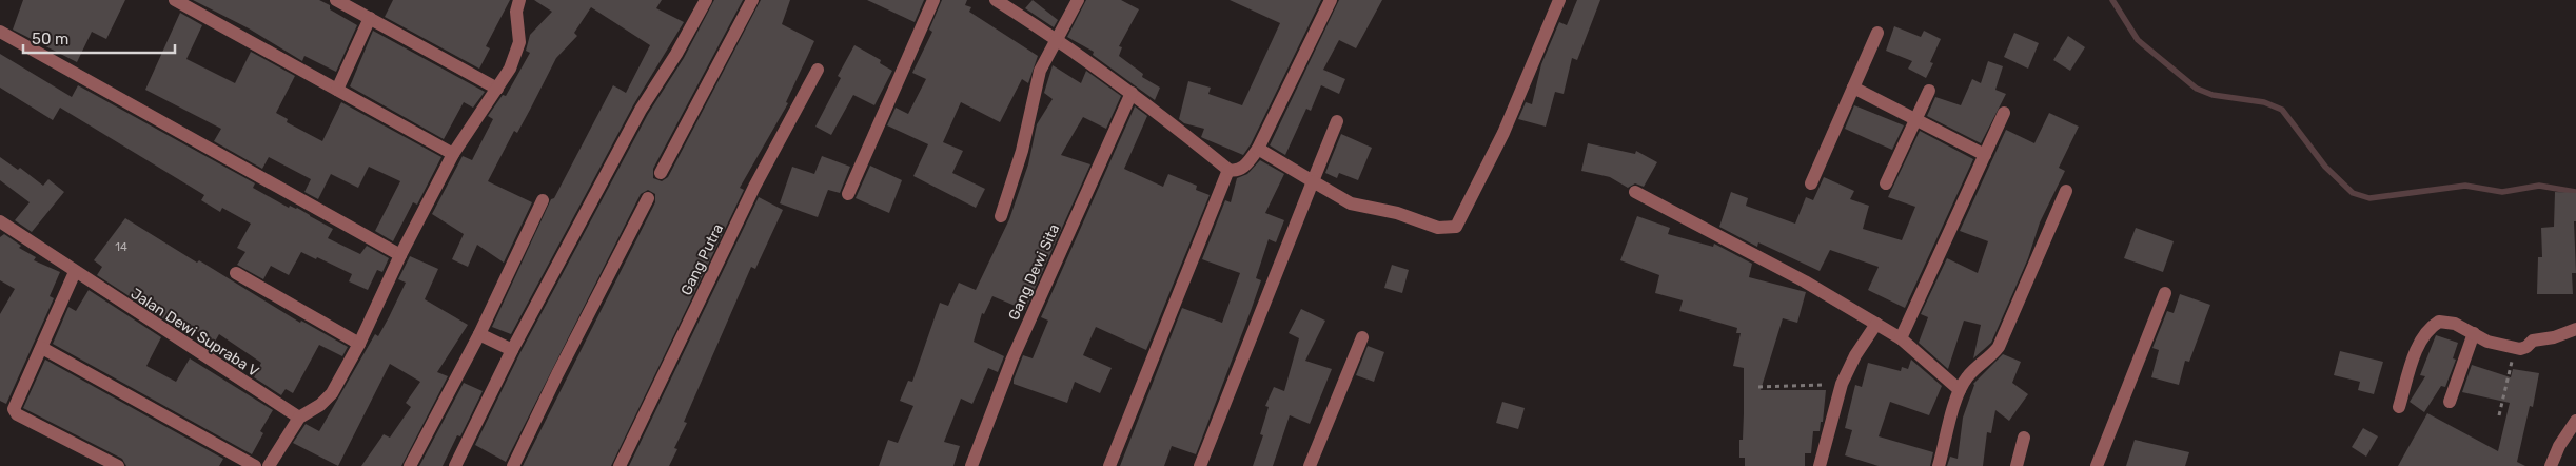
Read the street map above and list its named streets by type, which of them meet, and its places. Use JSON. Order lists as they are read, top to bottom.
{
  "streets": {
    "street": ["Gang Putra", "Gang Dewi Sita", "Jalan Dewi Supraba V"]
  },
  "house_numbers": ["14"],
  "scale_bar": "50 m"
}
